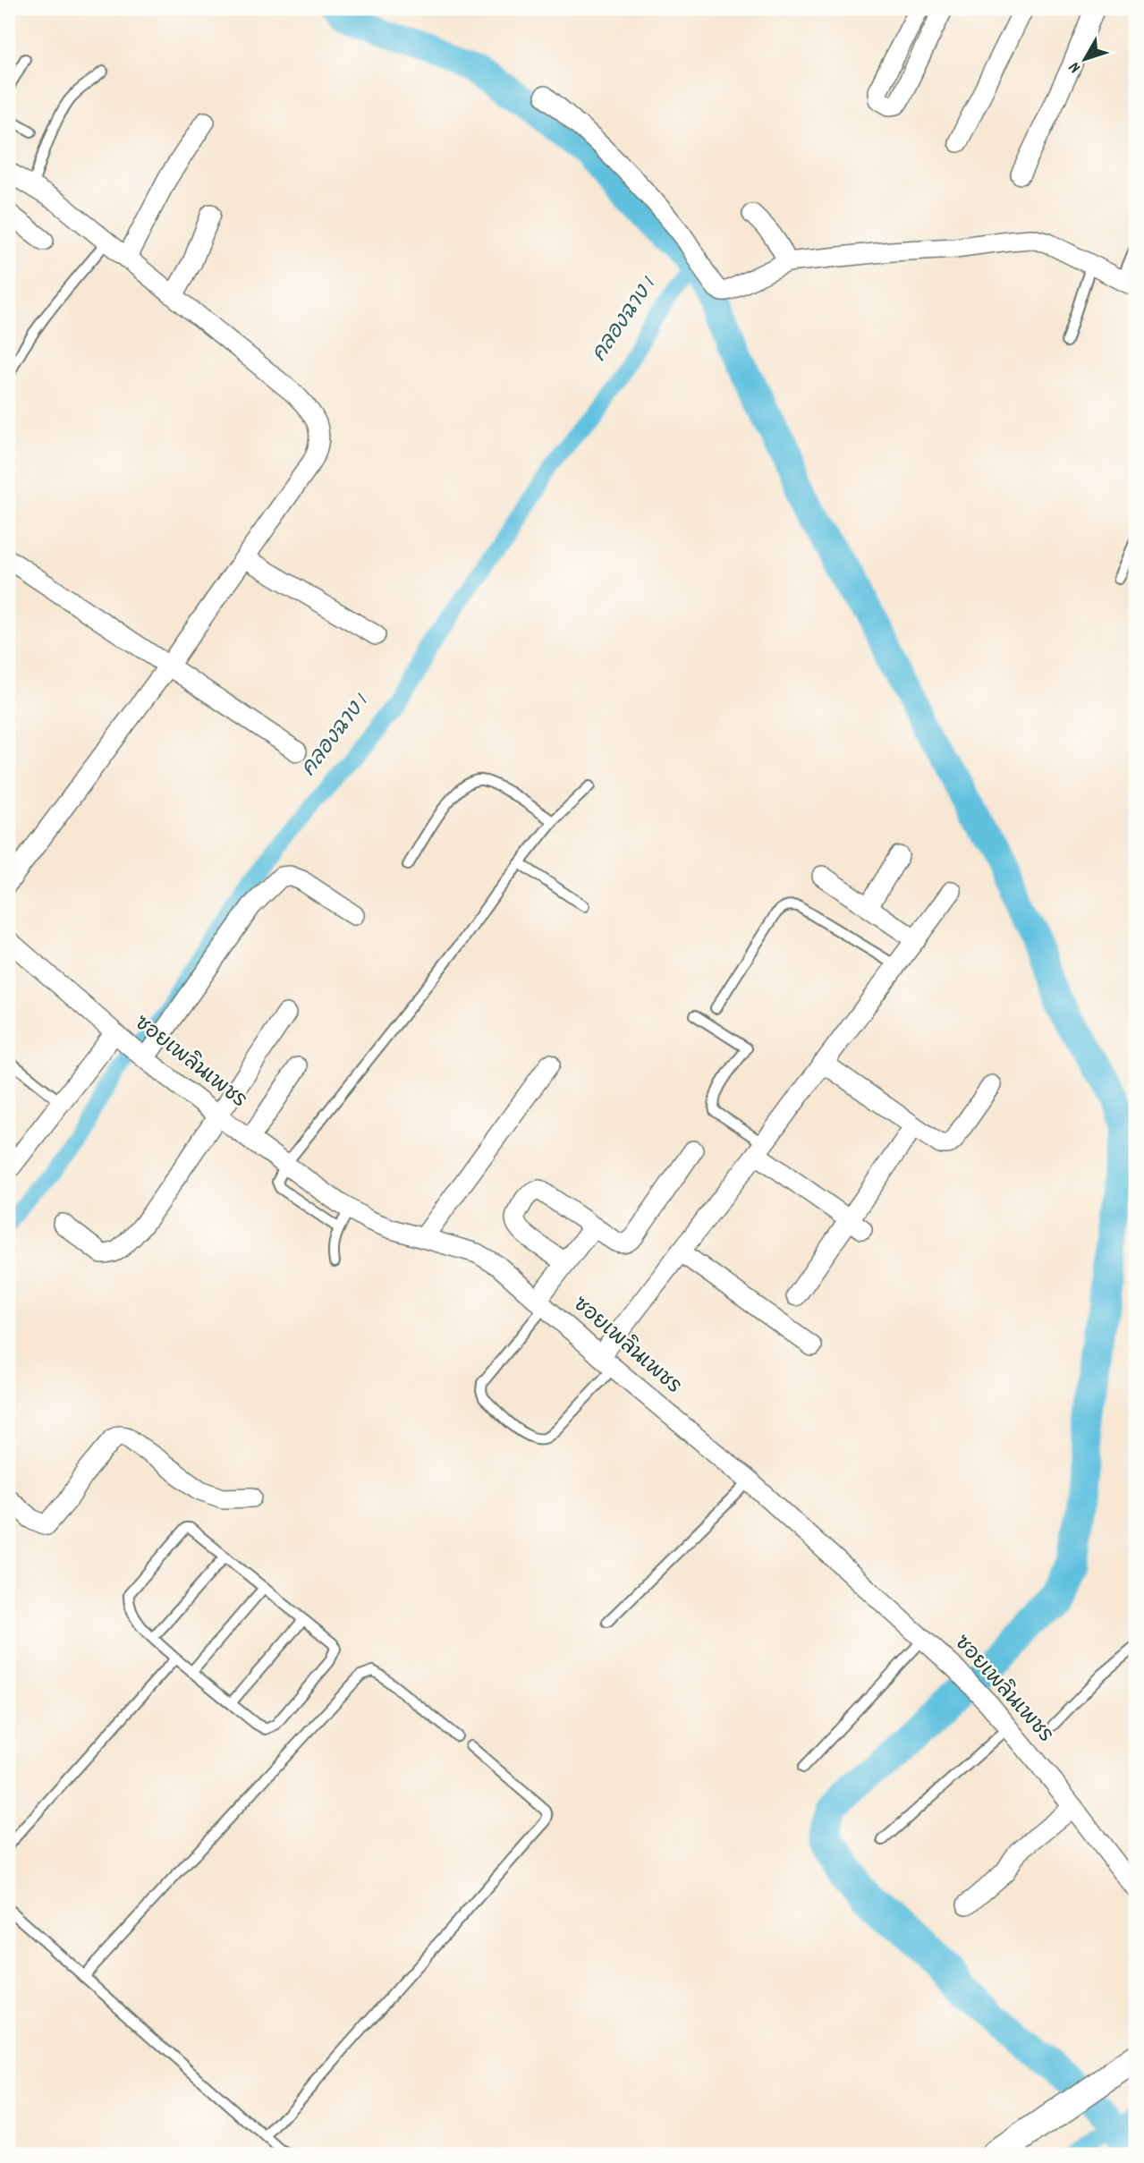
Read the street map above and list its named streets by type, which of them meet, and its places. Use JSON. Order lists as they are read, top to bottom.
{
  "streets": {
    "street": ["ซอยเพลินเพชร"]
  },
  "water": ["คลองฉาง 1"],
  "north": "bottom left"
}
